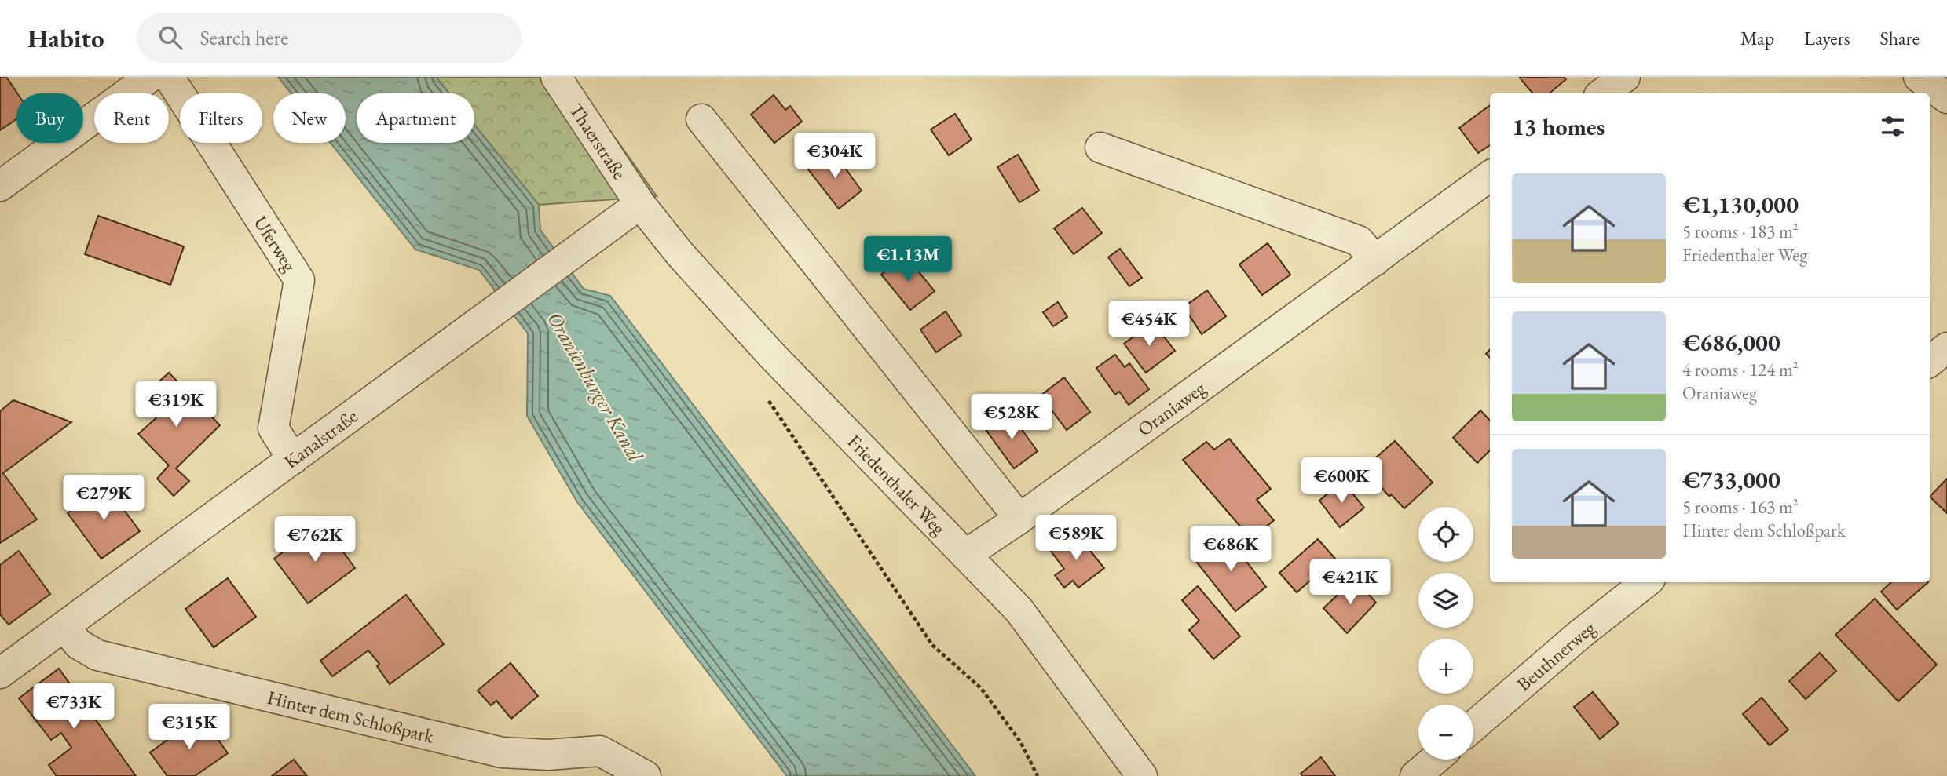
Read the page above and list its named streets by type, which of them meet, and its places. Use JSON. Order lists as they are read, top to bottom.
{
  "streets": {
    "street": [
      "Thaerstraße",
      "Uferweg",
      "Oraniaweg",
      "Kanalstraße",
      "Friedenthaler Weg",
      "Beuthnerweg",
      "Hinter dem Schloßpark"
    ]
  },
  "crossings": [
    ["Thaerstraße", "Kanalstraße"],
    ["Thaerstraße", "Friedenthaler Weg"],
    ["Uferweg", "Kanalstraße"],
    ["Oraniaweg", "Friedenthaler Weg"],
    ["Kanalstraße", "Friedenthaler Weg"],
    ["Kanalstraße", "Hinter dem Schloßpark"]
  ],
  "water": ["Oranienburger Kanal"],
  "page": {
    "header": "Habito",
    "search": "Search here",
    "nav": ["Map", "Layers", "Share"],
    "chip": [
      "Buy",
      "Rent",
      "Filters",
      "New",
      "Apartment"
    ],
    "heading": "13 homes",
    "price": [
      "€304K",
      "€1.13M",
      "€454K",
      "€319K",
      "€528K",
      "€600K",
      "€279K",
      "€589K",
      "€762K",
      "€686K",
      "€421K",
      "€733K",
      "€315K"
    ],
    "list": [
      {
        "name": "€1,130,000",
        "note": "5 rooms · 183 m² · Friedenthaler Weg"
      },
      {
        "name": "€686,000",
        "note": "4 rooms · 124 m² · Oraniaweg"
      },
      {
        "name": "€733,000",
        "note": "5 rooms · 163 m² · Hinter dem Schloßpark"
      }
    ],
    "map_buttons": ["+", "−"]
  }
}
